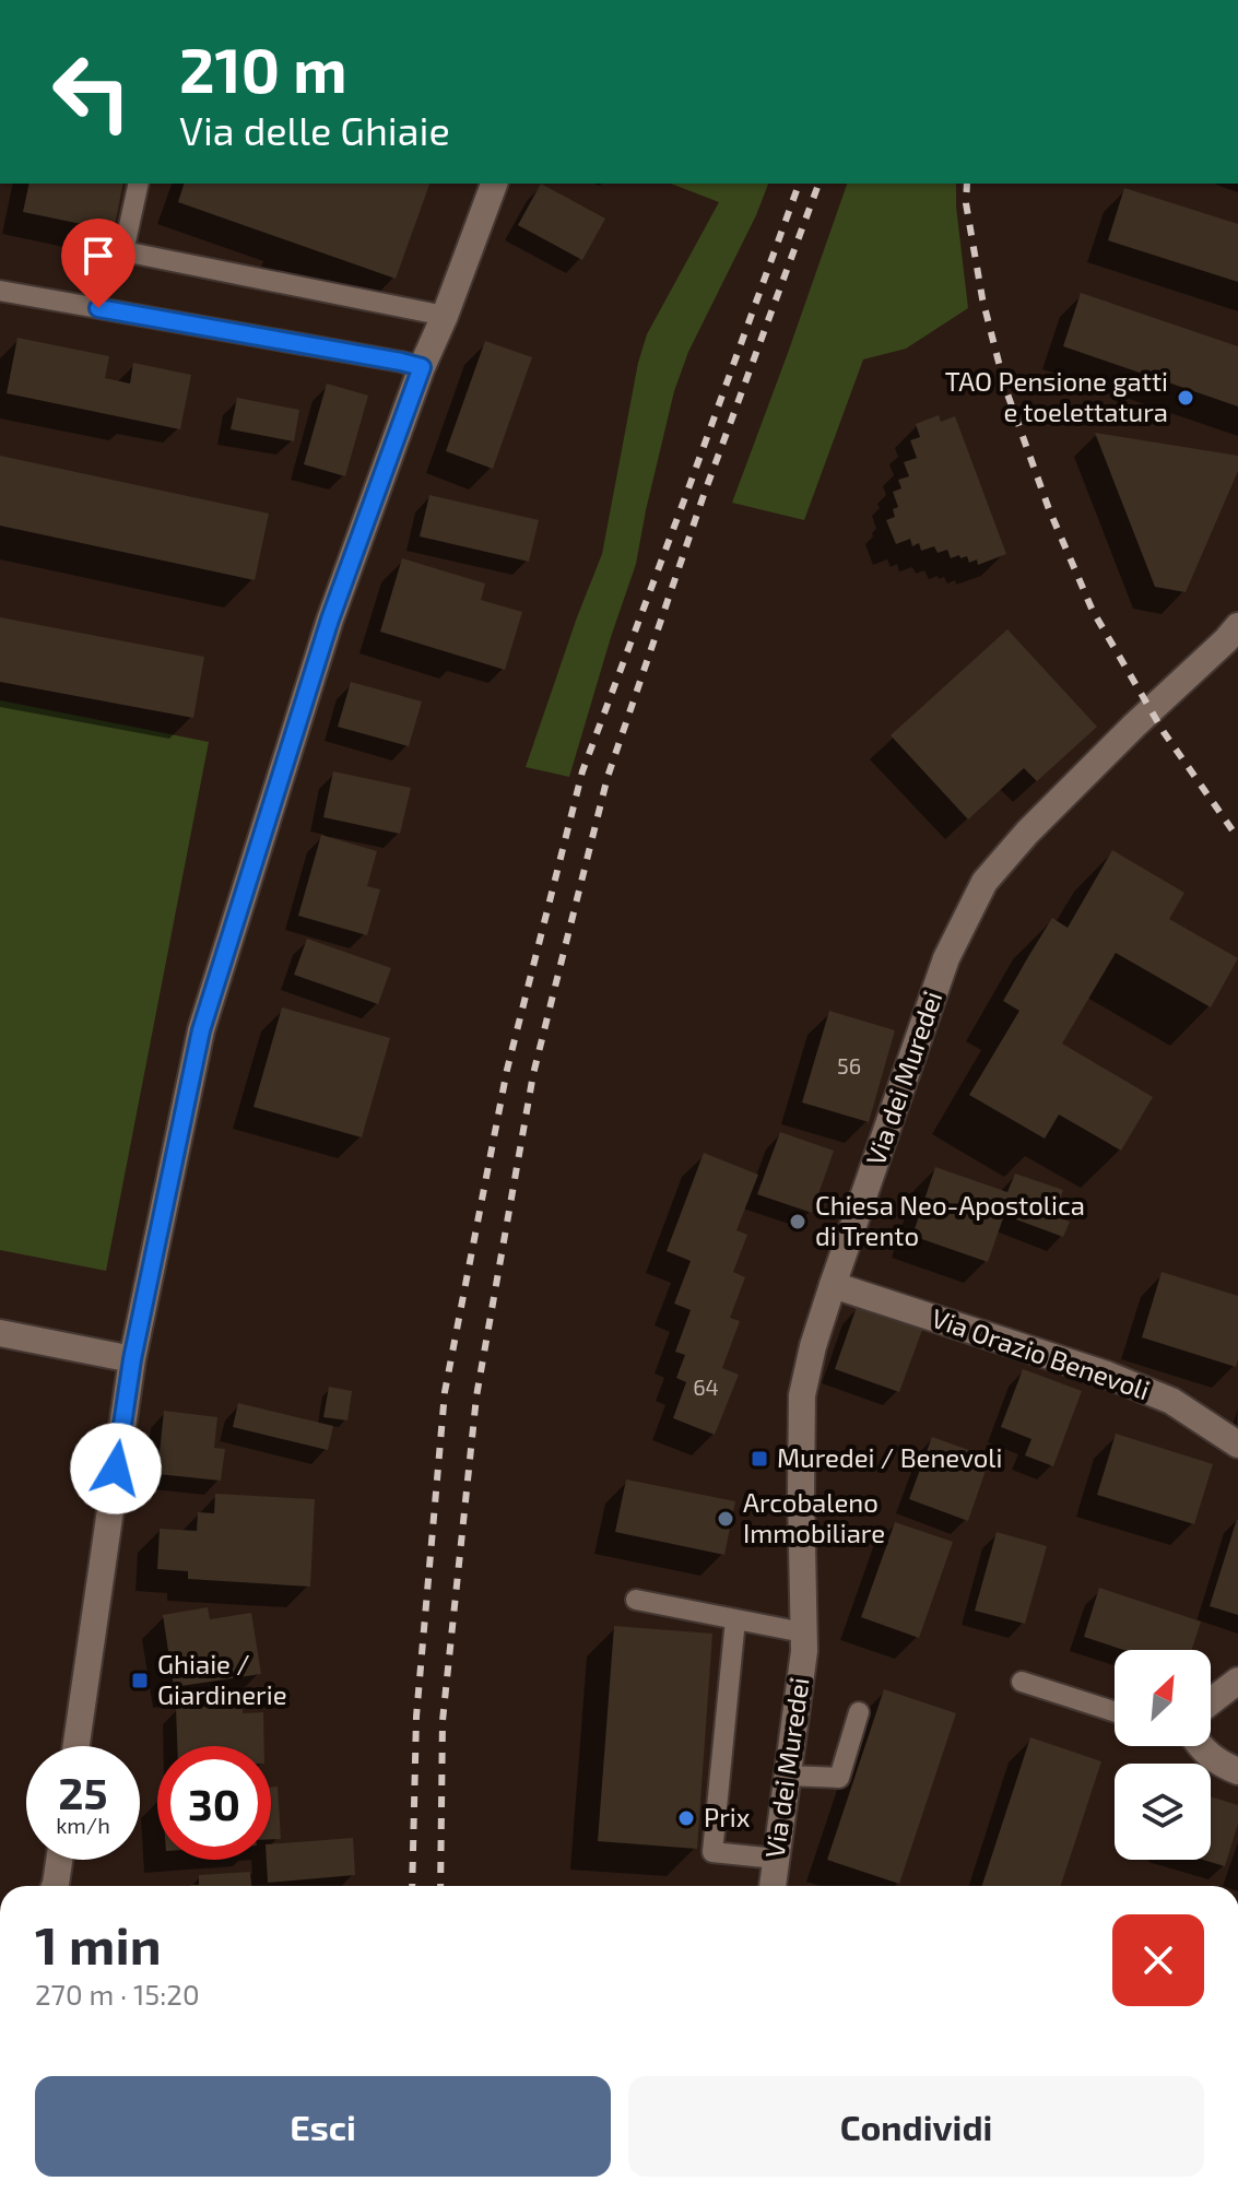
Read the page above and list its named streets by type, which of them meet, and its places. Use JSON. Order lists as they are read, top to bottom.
{
  "streets": {
    "street": ["Via dei Muredei", "Via Orazio Benevoli"]
  },
  "crossings": [
    ["Via dei Muredei", "Via Orazio Benevoli"]
  ],
  "places": {
    "other": [
      "TAO Pensione gatti e toelettatura",
      "Chiesa Neo-Apostolica di Trento",
      "Arcobaleno Immobiliare",
      "Prix"
    ],
    "transit": ["Muredei / Benevoli", "Ghiaie / Giardinerie"]
  },
  "house_numbers": ["56", "64"],
  "north": "top right",
  "page": {
    "turn": ["210 m", "Via delle Ghiaie"],
    "speed": "25 km/h",
    "limit": "30",
    "heading": ["1 min", "270 m · 15:20"],
    "buttons": ["Esci", "Condividi"]
  }
}
